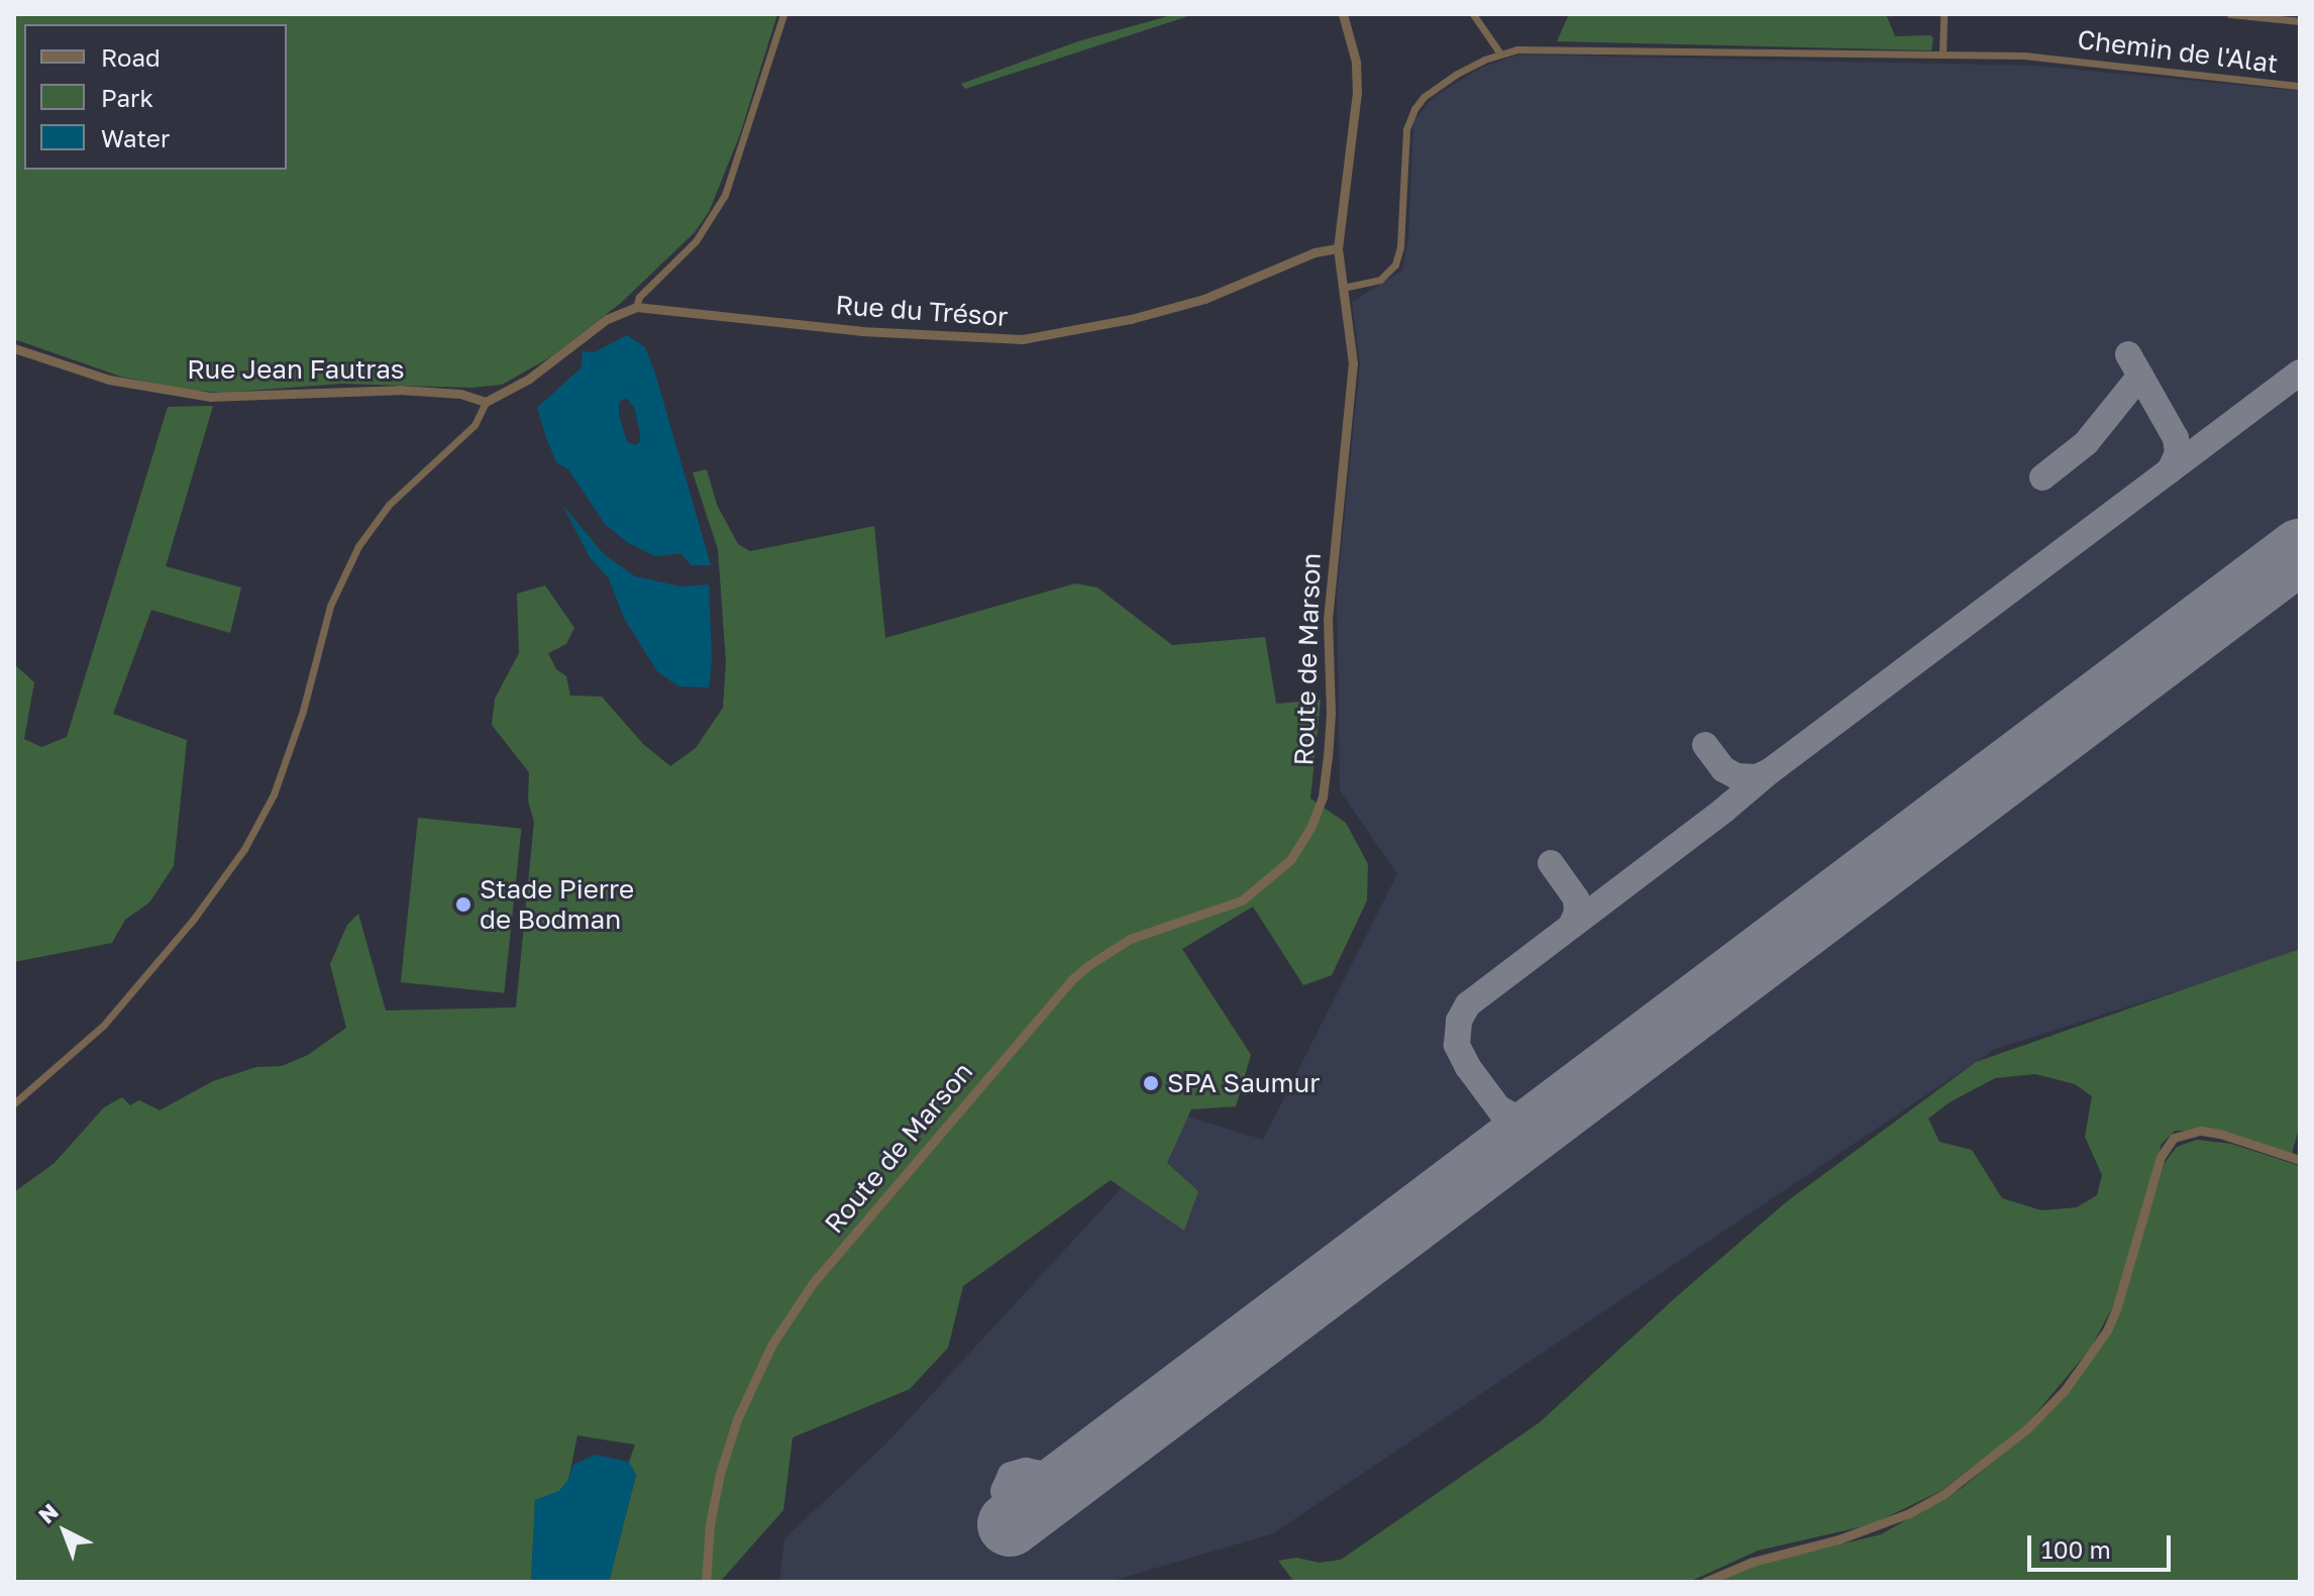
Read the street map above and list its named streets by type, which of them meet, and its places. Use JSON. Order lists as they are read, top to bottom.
{
  "streets": {
    "street": [
      "Chemin de l'Alat",
      "Rue du Trésor",
      "Rue Jean Fautras",
      "Route de Marson"
    ]
  },
  "crossings": [
    ["Chemin de l'Alat", "Route de Marson"],
    ["Rue du Trésor", "Route de Marson"]
  ],
  "places": ["Stade Pierre de Bodman", "SPA Saumur"],
  "legend": ["Road", "Park", "Water"],
  "scale_bar": "100 m",
  "north": "top left"
}
